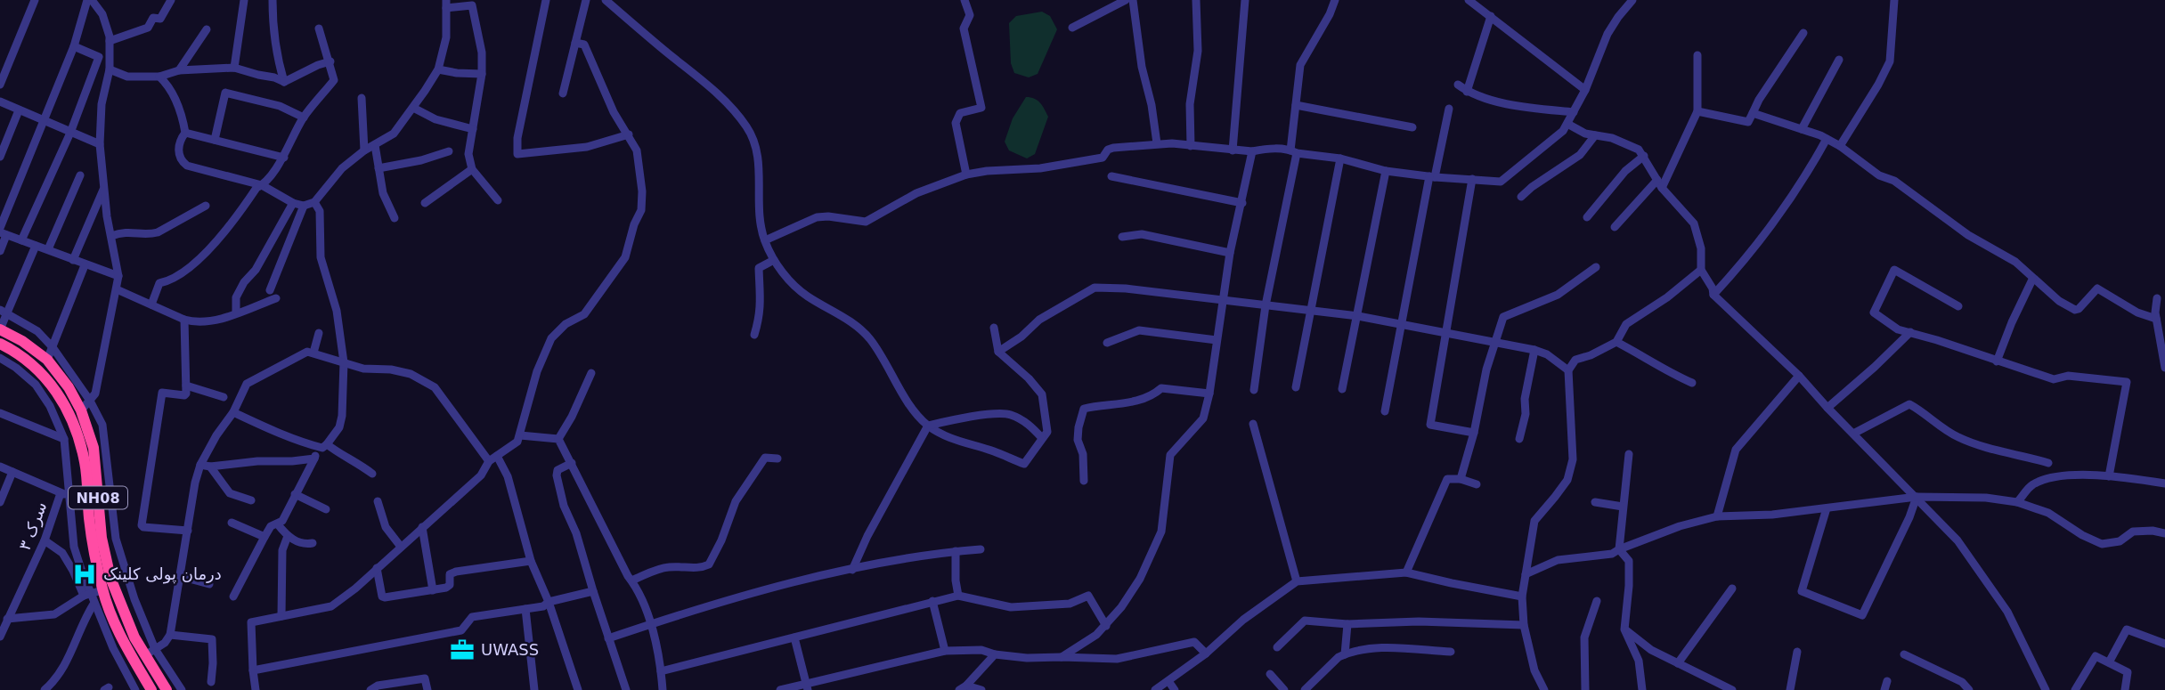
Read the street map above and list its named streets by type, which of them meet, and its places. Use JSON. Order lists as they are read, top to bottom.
{
  "streets": {
    "highway": ["NH08"],
    "street": ["سرک ۳"]
  },
  "places": {
    "hospital": ["درمان پولی کلینک"],
    "office": ["UWASS"]
  }
}
